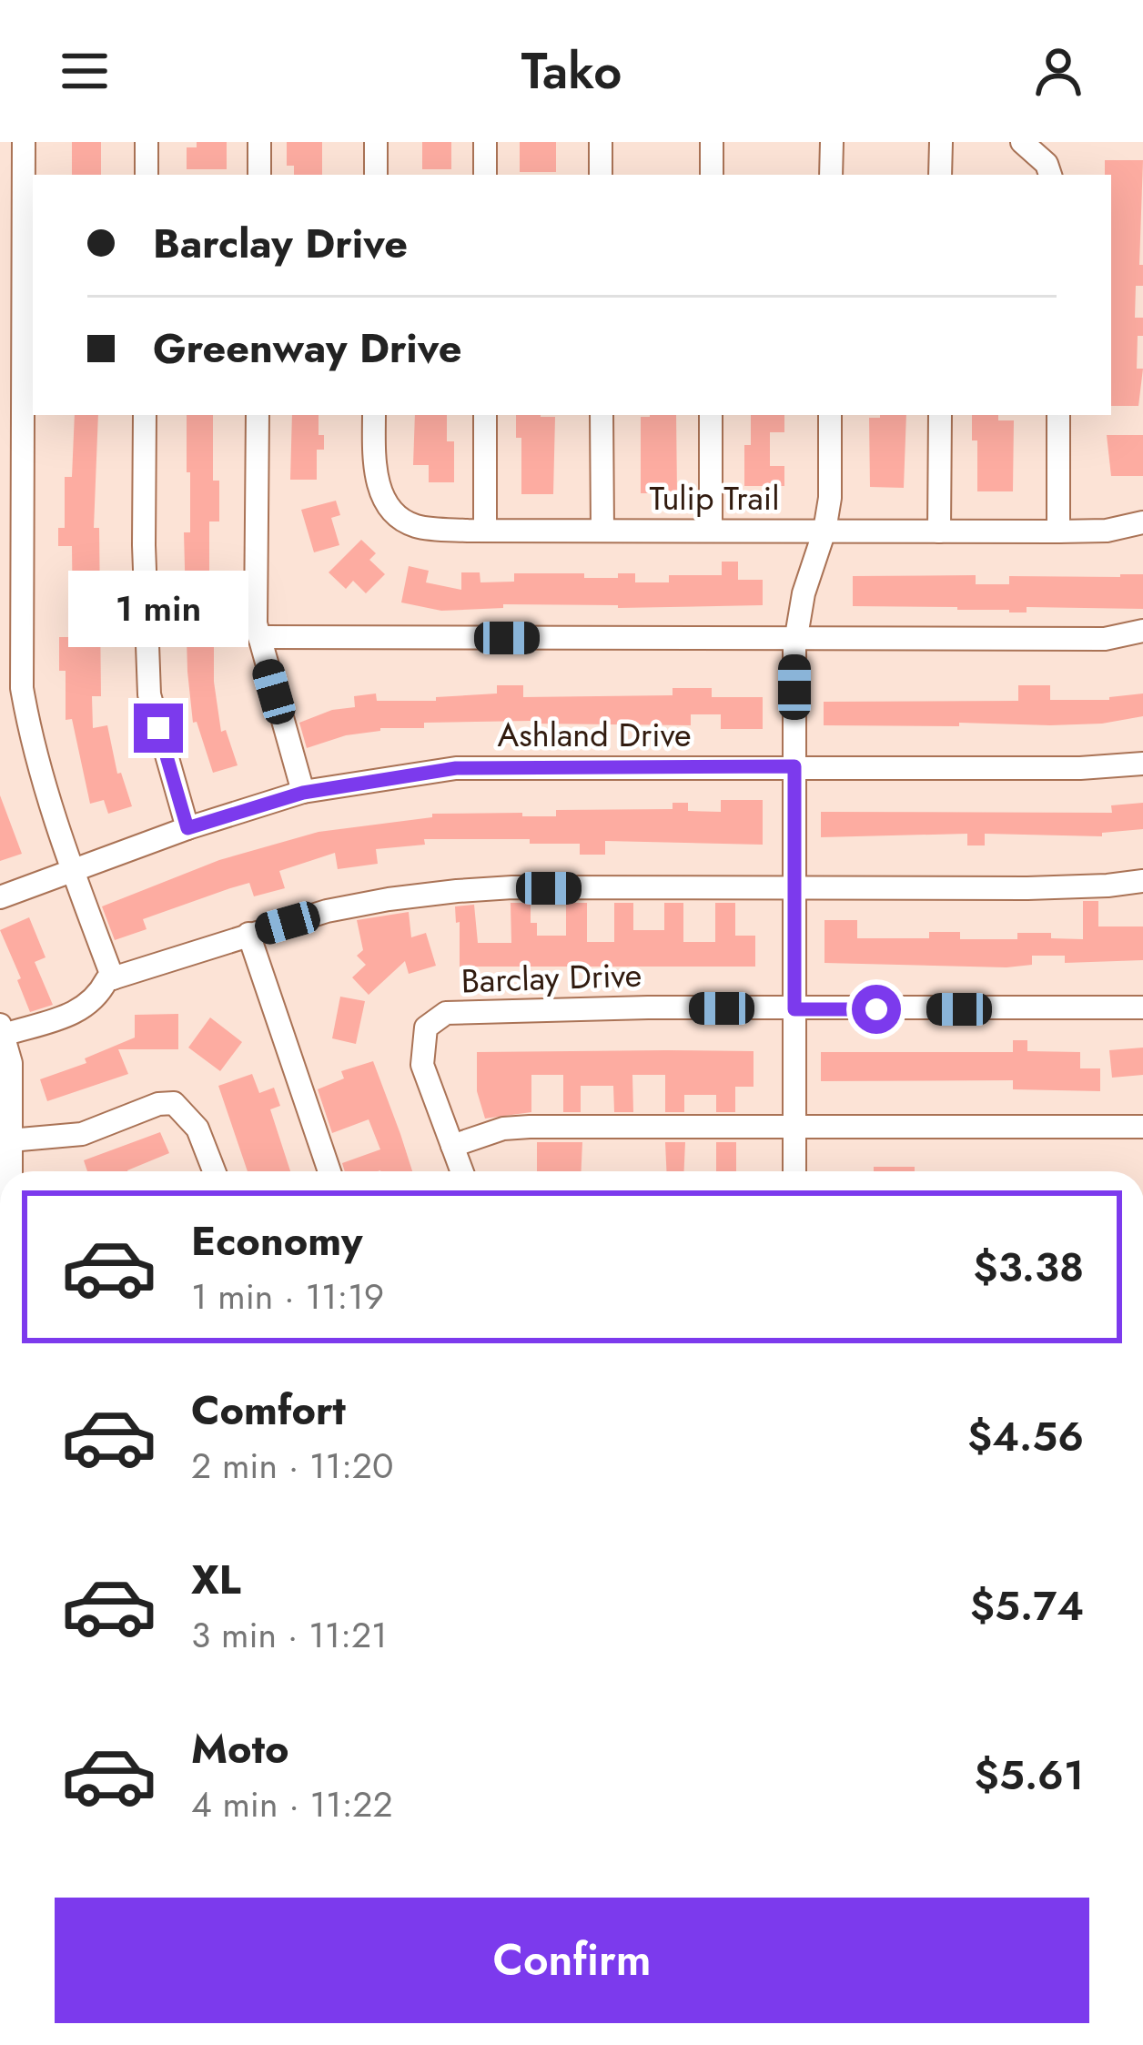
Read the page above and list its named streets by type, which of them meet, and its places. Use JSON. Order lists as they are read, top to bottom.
{
  "streets": {
    "street": ["Tulip Trail", "Ashland Drive", "Barclay Drive"]
  },
  "page": {
    "header": "Tako",
    "banner": ["Barclay Drive", "Greenway Drive"],
    "bubble": "1 min",
    "list": [
      {
        "name": "Economy",
        "note": "1 min · 11:19",
        "value": "$3.38"
      },
      {
        "name": "Comfort",
        "note": "2 min · 11:20",
        "value": "$4.56"
      },
      {
        "name": "XL",
        "note": "3 min · 11:21",
        "value": "$5.74"
      },
      {
        "name": "Moto",
        "note": "4 min · 11:22",
        "value": "$5.61"
      }
    ],
    "buttons": "Confirm"
  }
}
